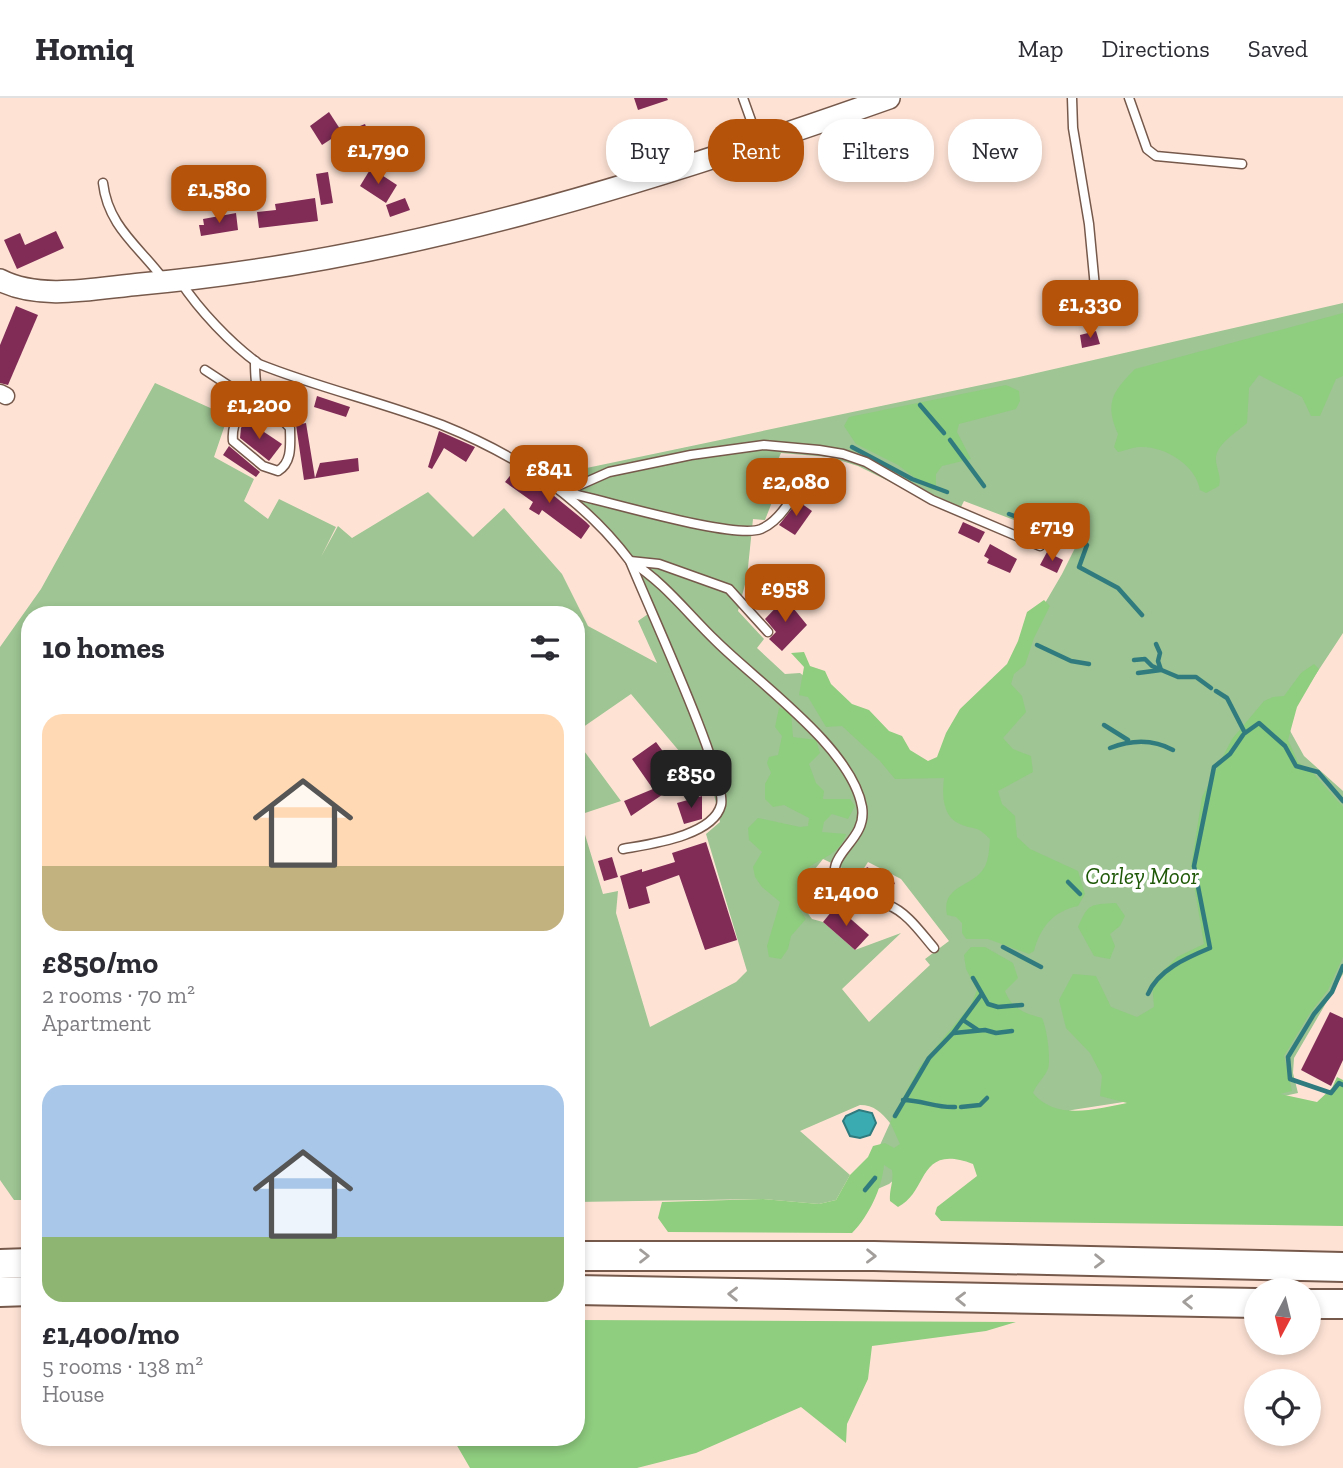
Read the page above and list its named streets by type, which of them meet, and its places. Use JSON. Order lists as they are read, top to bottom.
{
  "parks": ["Corley Moor"],
  "north": "bottom",
  "page": {
    "header": "Homiq",
    "nav": ["Map", "Directions", "Saved"],
    "chip": [
      "Buy",
      "Rent",
      "Filters",
      "New"
    ],
    "price": [
      "£1,790",
      "£1,580",
      "£1,330",
      "£1,200",
      "£841",
      "£2,080",
      "£719",
      "£958",
      "£850",
      "£1,400"
    ],
    "heading": "10 homes",
    "list": [
      {
        "name": "£850/mo",
        "note": "2 rooms · 70 m² · Apartment"
      },
      {
        "name": "£1,400/mo",
        "note": "5 rooms · 138 m² · House"
      }
    ]
  }
}
